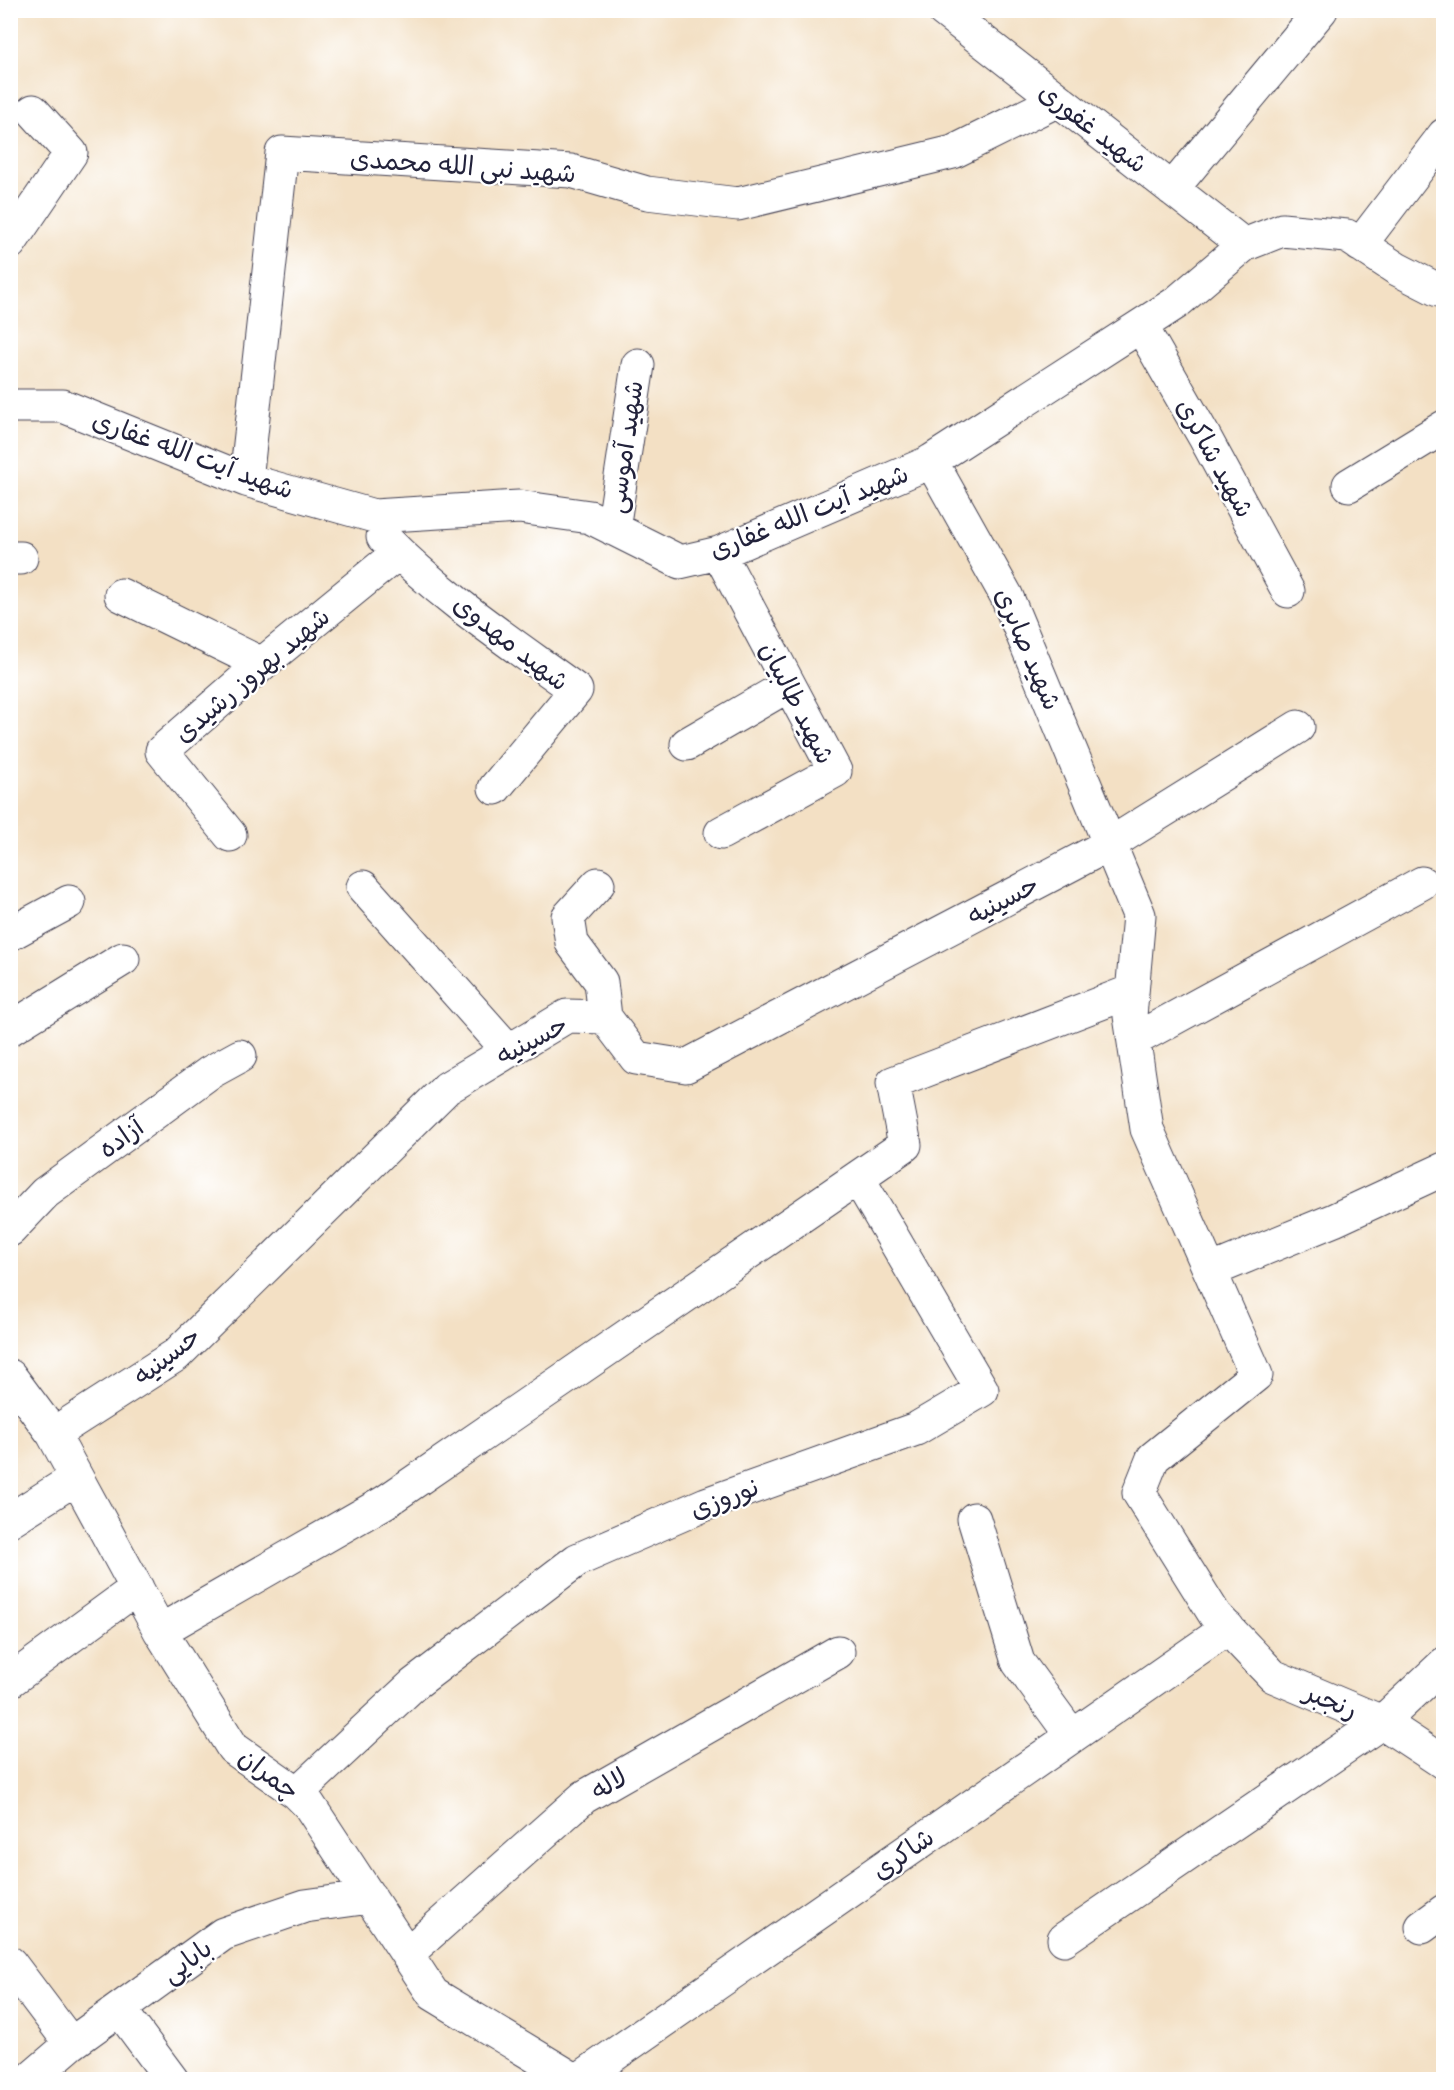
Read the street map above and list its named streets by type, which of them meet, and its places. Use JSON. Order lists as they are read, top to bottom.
{
  "streets": {
    "street": [
      "شهید غفوری",
      "شهید نبی الله محمدی",
      "شهید آموسی",
      "شهید آیت الله غفاری",
      "شهید شاکری",
      "شهید مهدوی",
      "شهید صابری",
      "شهید بهروز رشیدی",
      "شهید طالبیان",
      "حسینیه",
      "آزاده",
      "نوروزی",
      "رنجبر",
      "چمران",
      "لاله",
      "شاکری",
      "بابایی"
    ]
  },
  "crossings": [
    ["شهید غفوری", "شهید نبی الله محمدی"],
    ["شهید غفوری", "شهید آیت الله غفاری"],
    ["شهید نبی الله محمدی", "شهید آیت الله غفاری"],
    ["شهید آموسی", "شهید آیت الله غفاری"],
    ["شهید آیت الله غفاری", "شهید شاکری"],
    ["شهید آیت الله غفاری", "شهید مهدوی"],
    ["شهید آیت الله غفاری", "شهید صابری"],
    ["شهید آیت الله غفاری", "شهید طالبیان"],
    ["شهید مهدوی", "شهید بهروز رشیدی"],
    ["شهید صابری", "حسینیه"],
    ["شهید صابری", "رنجبر"],
    ["حسینیه", "چمران"],
    ["نوروزی", "چمران"],
    ["رنجبر", "شاکری"],
    ["چمران", "لاله"],
    ["چمران", "شاکری"],
    ["چمران", "بابایی"]
  ]
}
